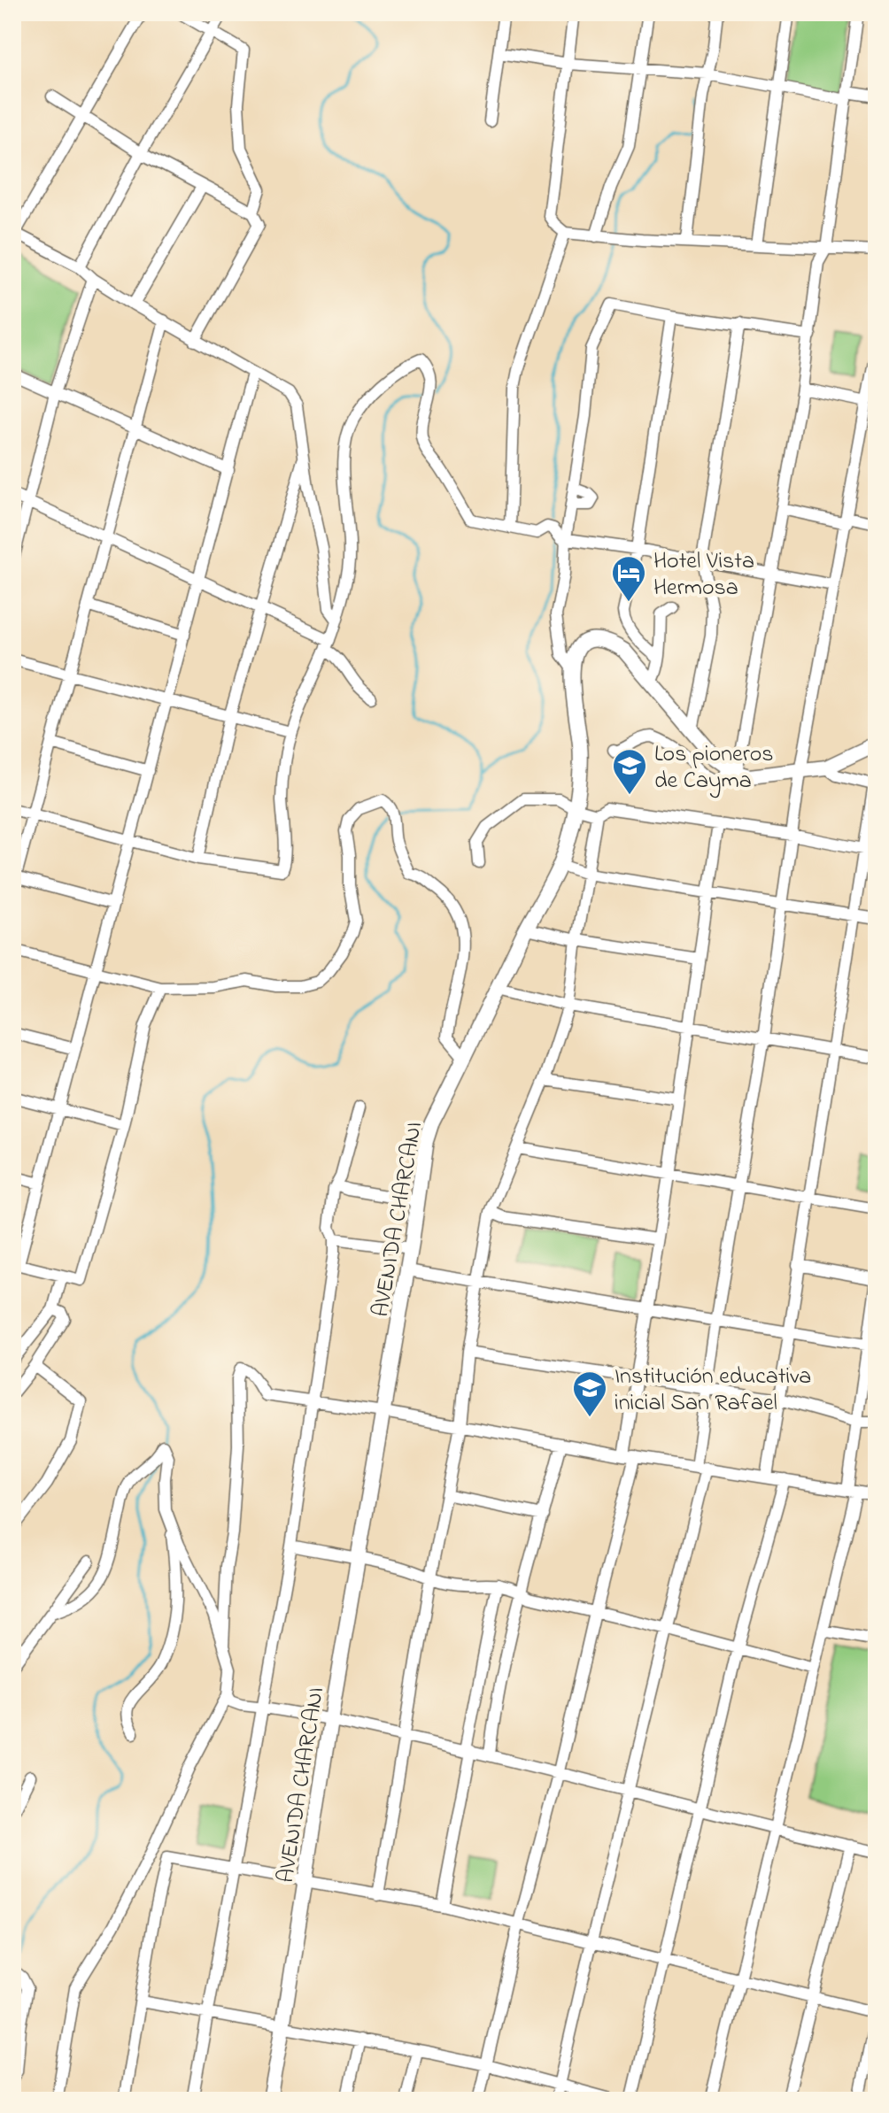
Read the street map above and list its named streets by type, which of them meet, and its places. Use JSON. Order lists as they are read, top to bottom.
{
  "streets": {
    "main road": ["AVENIDA CHARCANI"]
  },
  "places": {
    "hotel": ["Hotel Vista Hermosa"],
    "school or university": ["Los pioneros de Cayma", "Institución educativa inicial San Rafael"]
  }
}
